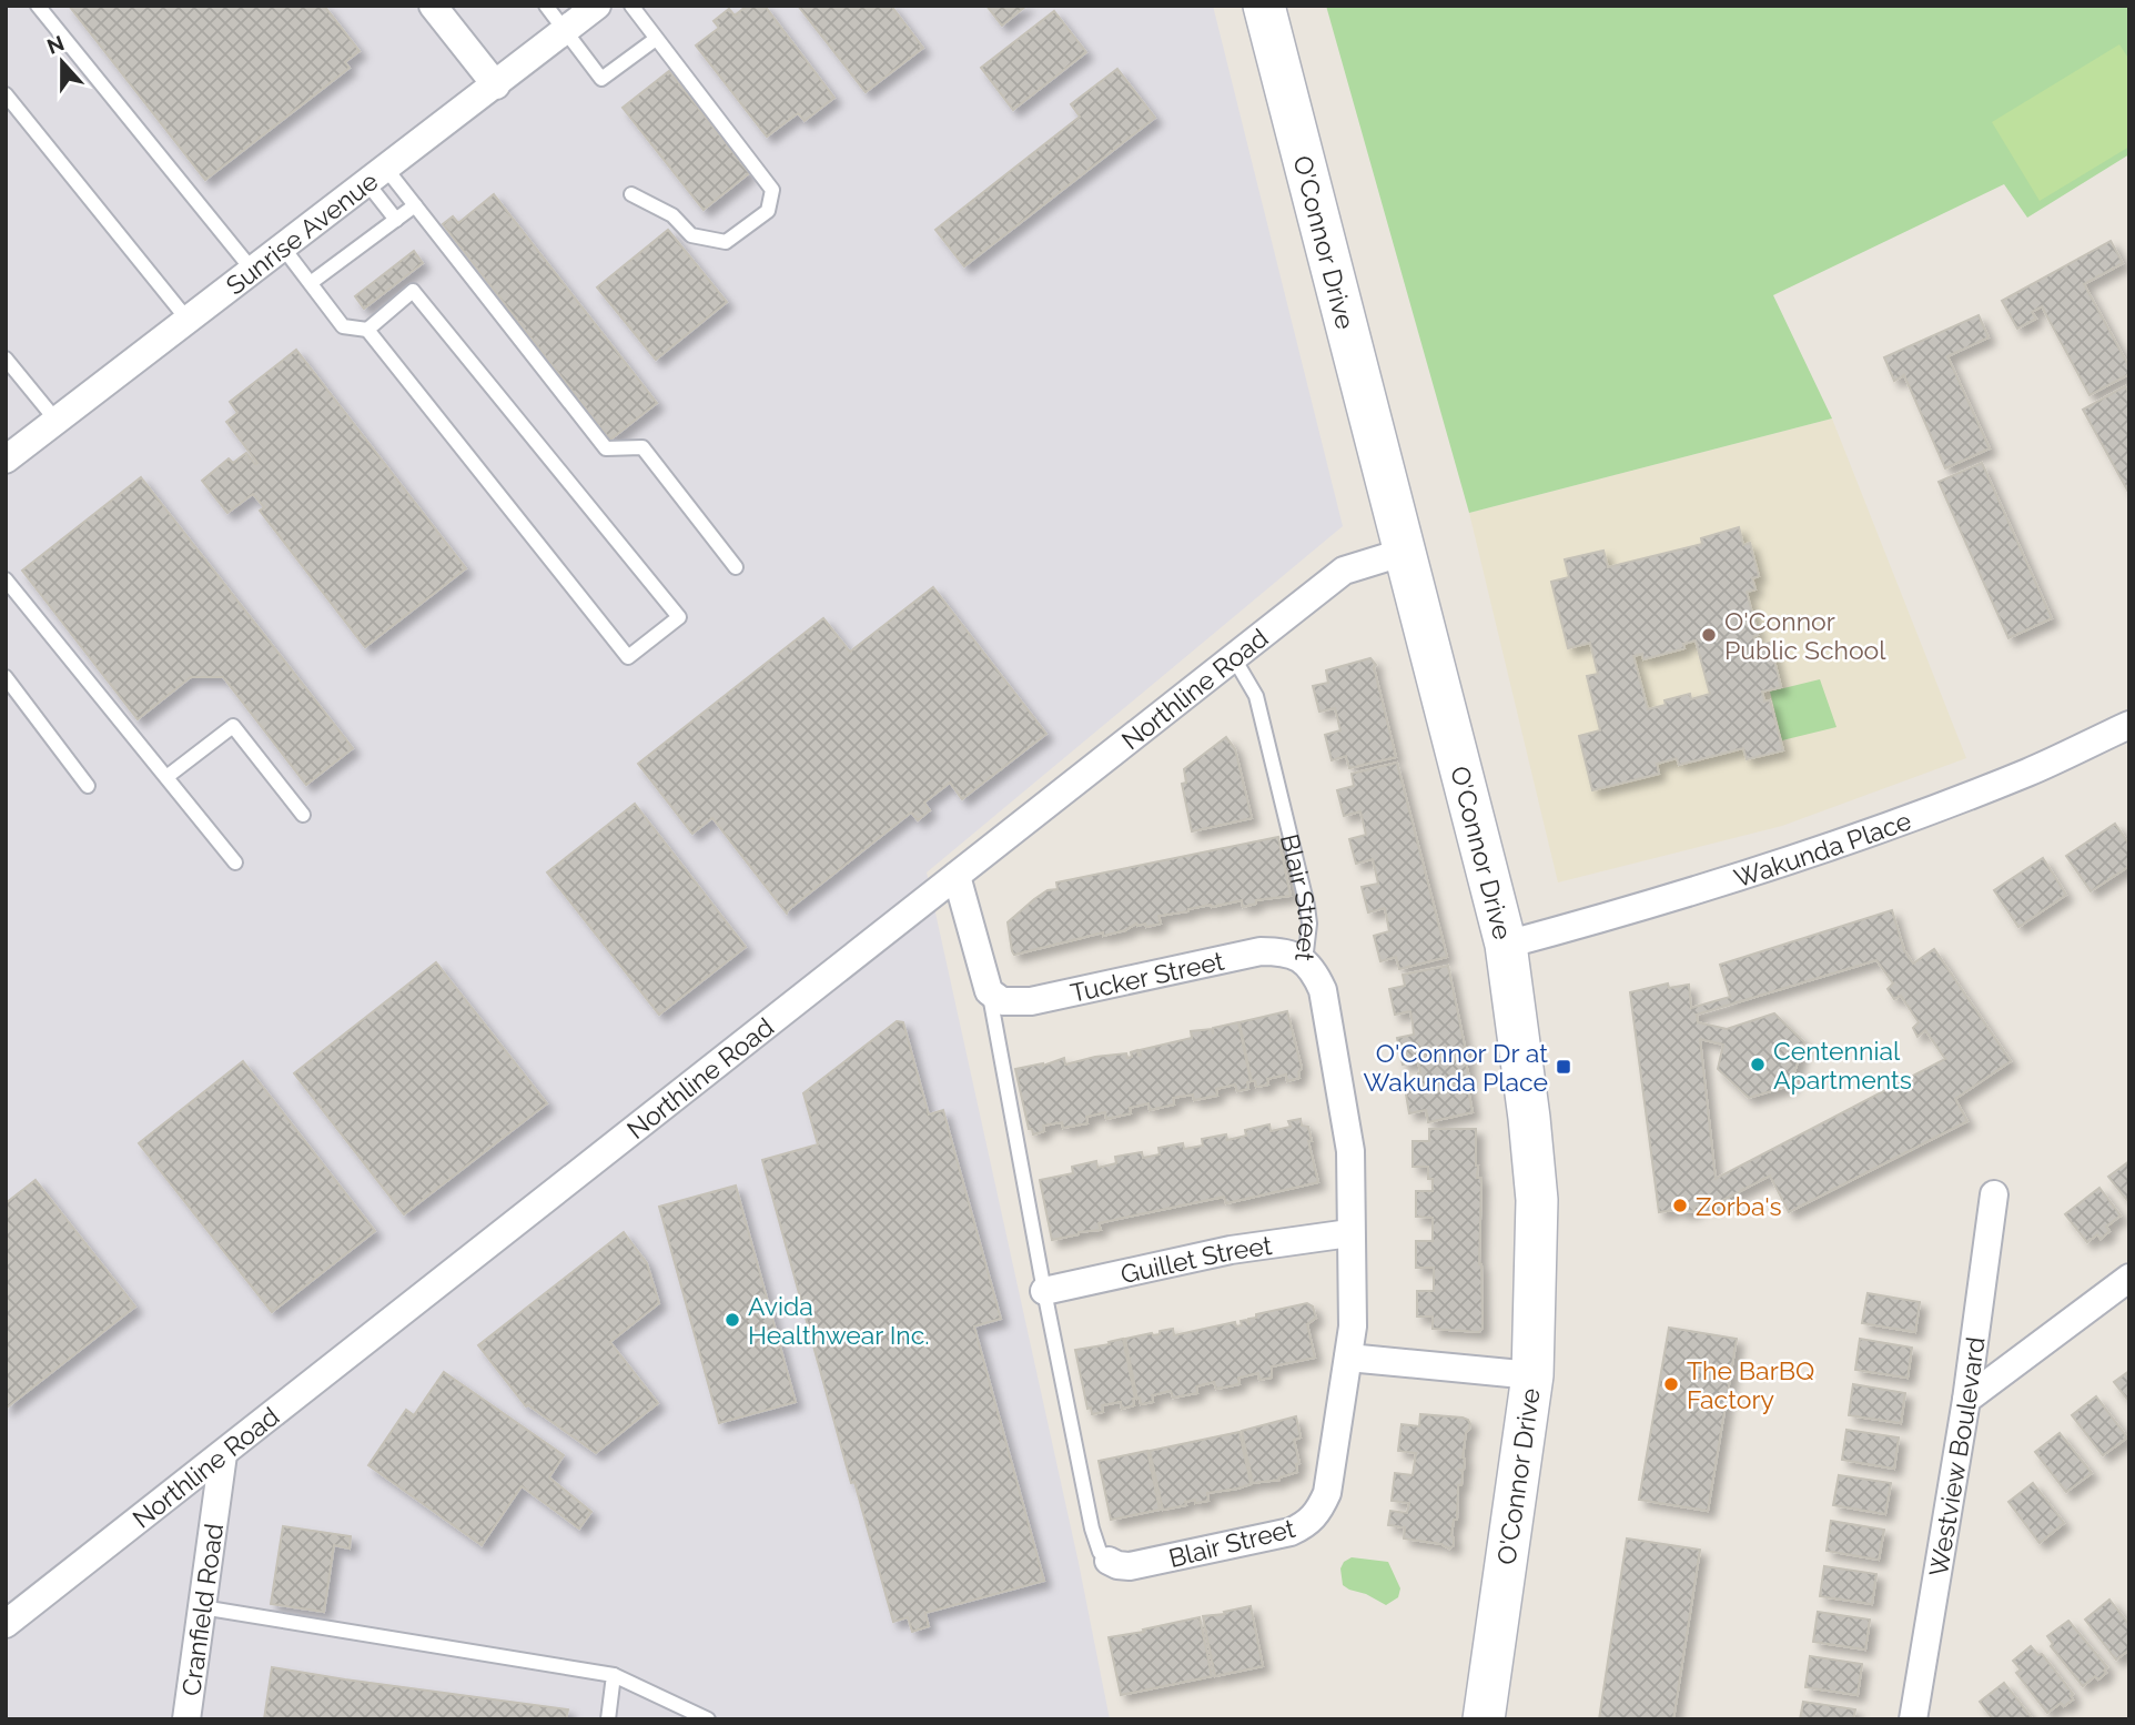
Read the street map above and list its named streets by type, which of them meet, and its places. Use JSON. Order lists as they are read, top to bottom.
{
  "streets": {
    "main road": ["O'Connor Drive"],
    "street": [
      "Sunrise Avenue",
      "Northline Road",
      "Wakunda Place",
      "Blair Street",
      "Tucker Street",
      "Guillet Street",
      "Westview Boulevard",
      "Cranfield Road"
    ]
  },
  "crossings": [
    ["O'Connor Drive", "Northline Road"],
    ["O'Connor Drive", "Wakunda Place"],
    ["Northline Road", "Blair Street"],
    ["Northline Road", "Cranfield Road"],
    ["Blair Street", "Tucker Street"],
    ["Blair Street", "Guillet Street"]
  ],
  "places": {
    "other": [
      "O'Connor Public School",
      "Centennial Apartments",
      "Zorba's",
      "Avida Healthwear Inc.",
      "The BarBQ Factory"
    ],
    "transit": ["O'Connor Dr at Wakunda Place"]
  },
  "north": "top"
}
